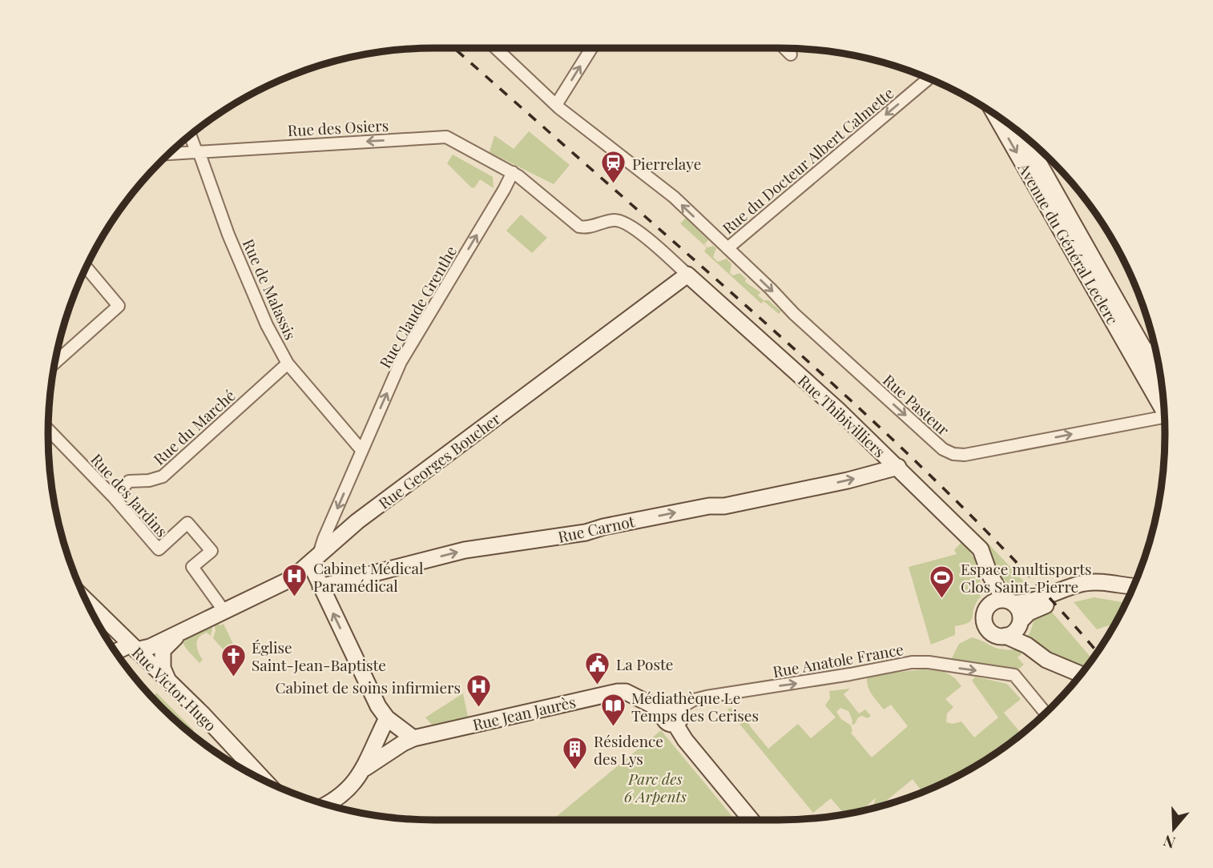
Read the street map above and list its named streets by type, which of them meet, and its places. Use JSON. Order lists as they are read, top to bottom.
{
  "streets": {
    "street": [
      "Rue des Osiers",
      "Rue du Docteur Albert Calmette",
      "Avenue du Général Leclerc",
      "Rue de Malassis",
      "Rue Claude Grenthe",
      "Rue Pasteur",
      "Rue Thibivilliers",
      "Rue du Marché",
      "Rue Georges Boucher",
      "Rue des Jardins",
      "Rue Carnot",
      "Rue Anatole France",
      "Rue Victor Hugo",
      "Rue Jean Jaurès"
    ]
  },
  "crossings": [
    ["Rue des Osiers", "Rue de Malassis"],
    ["Rue des Osiers", "Rue Claude Grenthe"],
    ["Rue des Osiers", "Rue Thibivilliers"],
    ["Rue des Osiers", "Rue Georges Boucher"],
    ["Rue du Docteur Albert Calmette", "Rue Pasteur"],
    ["Rue de Malassis", "Rue Claude Grenthe"],
    ["Rue de Malassis", "Rue du Marché"],
    ["Rue Claude Grenthe", "Rue Georges Boucher"],
    ["Rue Thibivilliers", "Rue Georges Boucher"],
    ["Rue Thibivilliers", "Rue Carnot"],
    ["Rue du Marché", "Rue des Jardins"],
    ["Rue Georges Boucher", "Rue des Jardins"],
    ["Rue Georges Boucher", "Rue Victor Hugo"],
    ["Rue Anatole France", "Rue Jean Jaurès"]
  ],
  "one_way": [
    "Rue des Osiers",
    "Rue du Docteur Albert Calmette",
    "Rue Pasteur",
    "Rue Carnot"
  ],
  "parks": ["Parc des 6 Arpents"],
  "places": {
    "station": ["Pierrelaye"],
    "hospital": ["Cabinet Médical Paramédical", "Cabinet de soins infirmiers"],
    "sports": ["Espace multisports Clos Saint-Pierre"],
    "church": ["Église Saint-Jean-Baptiste"],
    "public building": ["La Poste"],
    "library": ["Médiathèque Le Temps des Cerises"],
    "building": ["Résidence des Lys"]
  },
  "north": "bottom"
}
